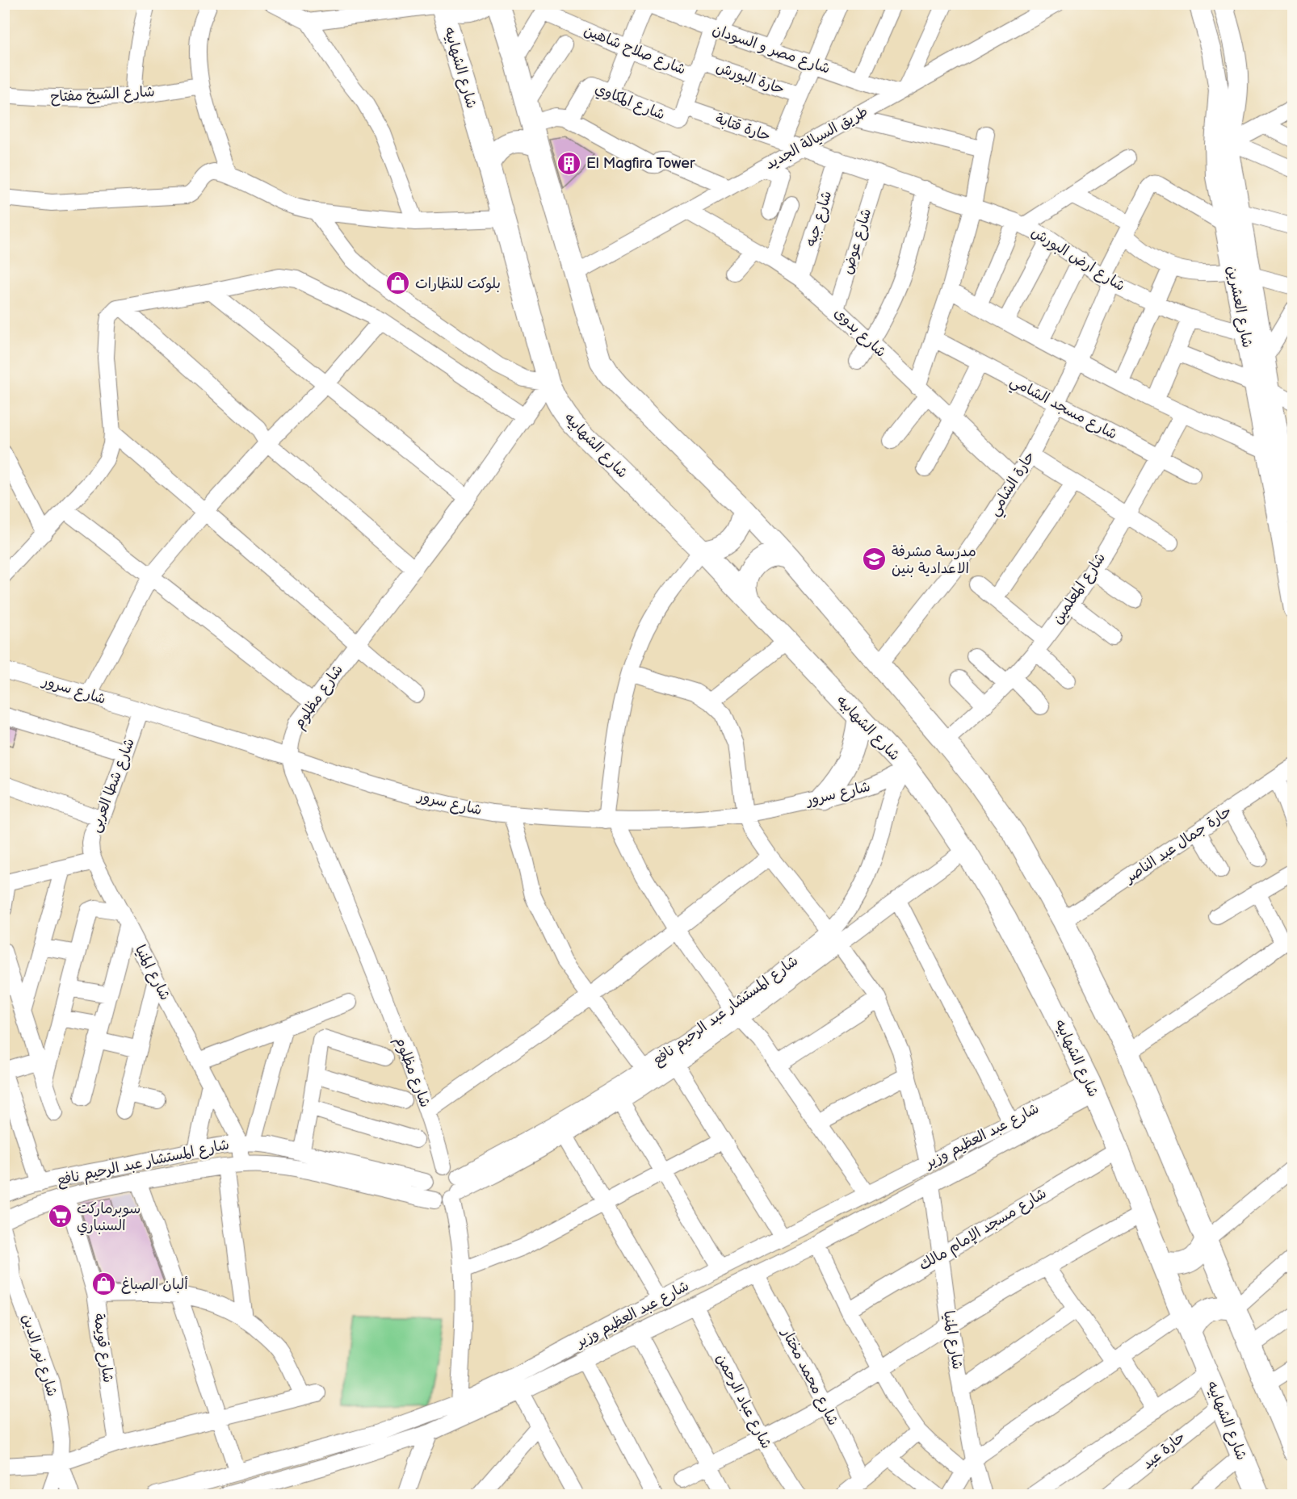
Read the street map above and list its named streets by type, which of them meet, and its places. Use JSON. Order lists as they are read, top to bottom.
{
  "streets": {
    "highway": ["شارع الشهابيه"],
    "main road": ["شارع العشرين"],
    "street": [
      "شارع مصر و السودان",
      "شارع صلاح شاهين",
      "حارة البورش",
      "شارع الشيخ مفتاح",
      "شارع المكاوي",
      "حارة قتابة",
      "طريق السيالة الجديد",
      "شارع جبه",
      "شارع عوض",
      "شارع ارض البورش",
      "شارع بدوى",
      "شارع مسجد الشامي",
      "حارة الشامي",
      "شارع المعلمين",
      "شارع سرور",
      "شارع مظلوم",
      "شارع شطا العربى",
      "حارة جمال عبد الناصر",
      "شارع المنيا",
      "شارع المستشار عبد الرحيم نافع",
      "شارع عبد العظيم وزير",
      "شارع مسجد الإمام مالك",
      "شارع قويمة",
      "شارع نور الدين",
      "شارع محمد مختار",
      "شارع عباد الرحمن",
      "حارة عيد"
    ]
  },
  "crossings": [
    ["شارع مصر و السودان", "طريق السيالة الجديد"],
    ["شارع صلاح شاهين", "حارة البورش"],
    ["شارع الشهابيه", "شارع سرور"],
    ["شارع الشهابيه", "شارع مظلوم"],
    ["شارع الشهابيه", "شارع المستشار عبد الرحيم نافع"],
    ["شارع الشهابيه", "شارع عبد العظيم وزير"],
    ["شارع الشهابيه", "شارع مسجد الإمام مالك"],
    ["شارع الشهابيه", "حارة عيد"],
    ["شارع المكاوي", "حارة قتابة"],
    ["حارة قتابة", "طريق السيالة الجديد"],
    ["حارة قتابة", "شارع ارض البورش"],
    ["طريق السيالة الجديد", "شارع ارض البورش"],
    ["طريق السيالة الجديد", "شارع بدوى"],
    ["شارع جبه", "شارع ارض البورش"],
    ["شارع جبه", "شارع بدوى"],
    ["شارع عوض", "شارع ارض البورش"],
    ["شارع عوض", "شارع بدوى"],
    ["شارع ارض البورش", "شارع العشرين"],
    ["شارع ارض البورش", "حارة الشامي"],
    ["شارع العشرين", "حارة الشامي"],
    ["شارع بدوى", "حارة الشامي"],
    ["شارع مسجد الشامي", "حارة الشامي"],
    ["شارع مسجد الشامي", "شارع المعلمين"],
    ["شارع سرور", "شارع مظلوم"],
    ["شارع سرور", "شارع شطا العربى"],
    ["شارع سرور", "شارع المستشار عبد الرحيم نافع"],
    ["شارع مظلوم", "شارع المستشار عبد الرحيم نافع"],
    ["شارع شطا العربى", "شارع المنيا"],
    ["شارع المنيا", "شارع المستشار عبد الرحيم نافع"],
    ["شارع المنيا", "شارع عبد العظيم وزير"],
    ["شارع المنيا", "شارع مسجد الإمام مالك"],
    ["شارع المستشار عبد الرحيم نافع", "شارع قويمة"],
    ["شارع المستشار عبد الرحيم نافع", "شارع عباد الرحمن"],
    ["شارع عبد العظيم وزير", "شارع محمد مختار"],
    ["شارع عبد العظيم وزير", "شارع عباد الرحمن"]
  ],
  "places": {
    "building": ["El Magfira Tower"],
    "shop": ["بلوكت للنظارات", "ألبان الصباغ"],
    "school or university": ["مدرسة مشرفة الاعدادية بنين"],
    "supermarket": ["سوبرماركت السنباري"]
  }
}
